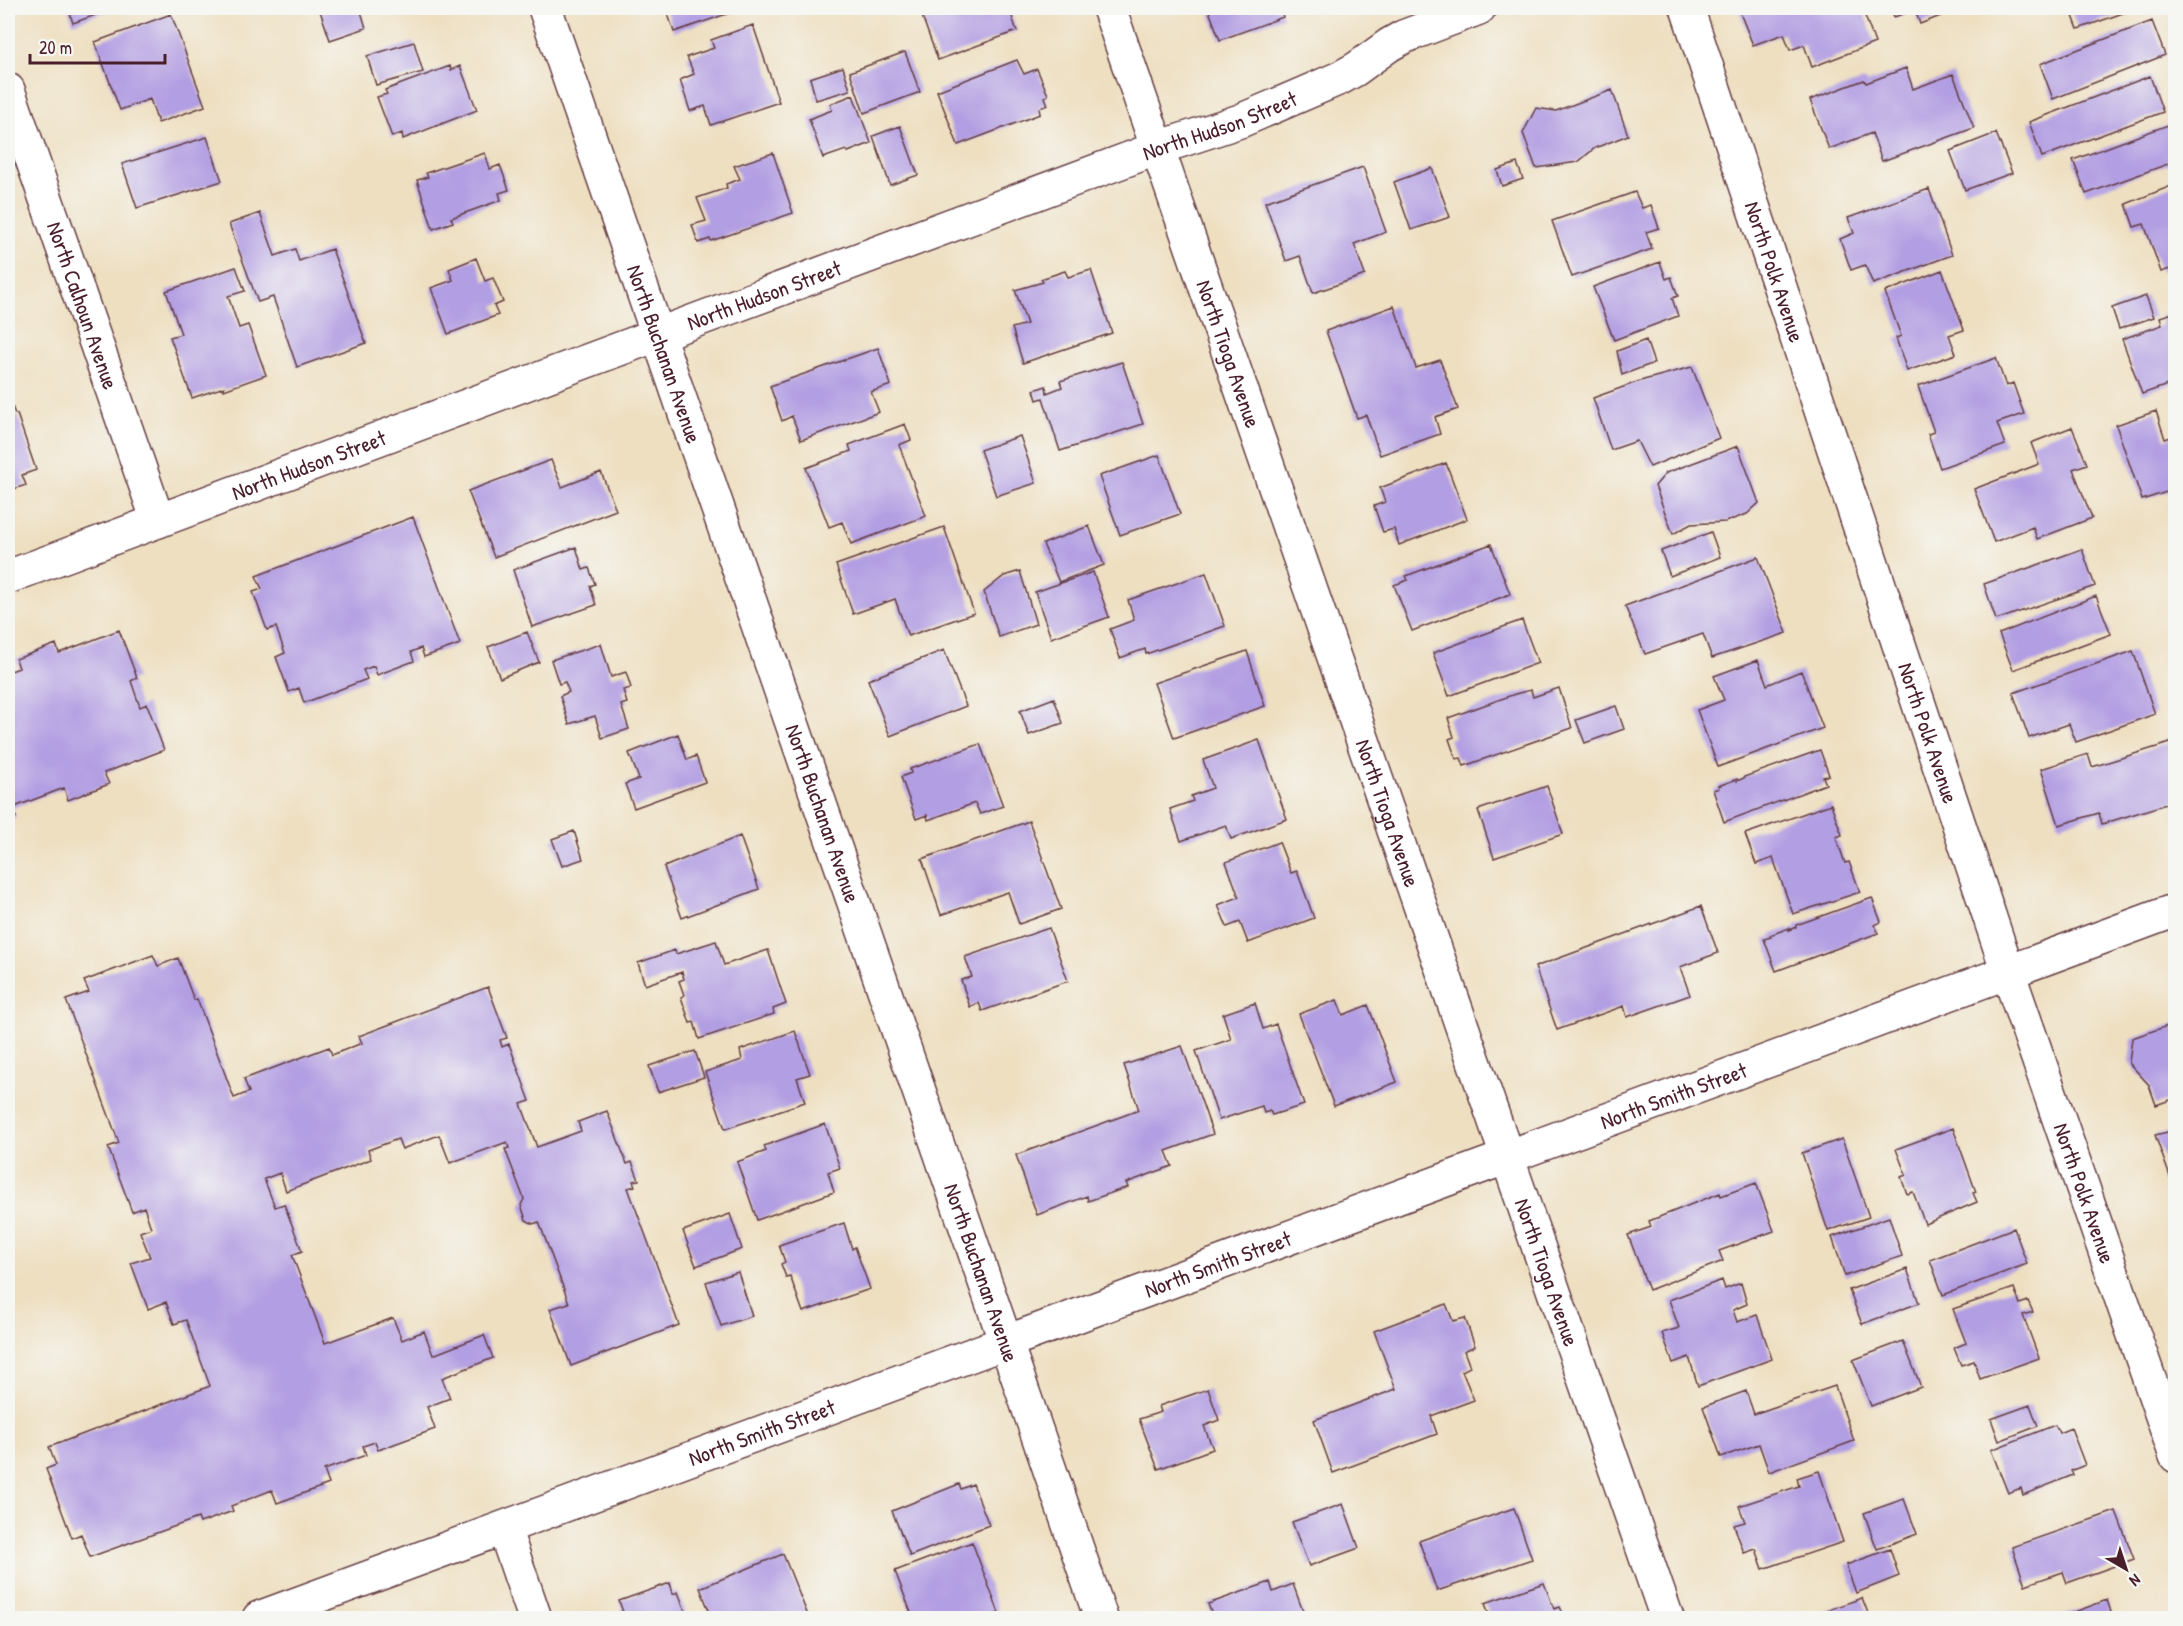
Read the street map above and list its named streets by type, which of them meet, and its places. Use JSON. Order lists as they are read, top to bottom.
{
  "streets": {
    "street": [
      "North Hudson Street",
      "North Polk Avenue",
      "North Calhoun Avenue",
      "North Buchanan Avenue",
      "North Tioga Avenue",
      "North Smith Street"
    ]
  },
  "crossings": [
    ["North Hudson Street", "North Calhoun Avenue"],
    ["North Hudson Street", "North Buchanan Avenue"],
    ["North Hudson Street", "North Tioga Avenue"],
    ["North Polk Avenue", "North Smith Street"],
    ["North Buchanan Avenue", "North Smith Street"],
    ["North Tioga Avenue", "North Smith Street"]
  ],
  "scale_bar": "20 m",
  "north": "bottom right"
}
